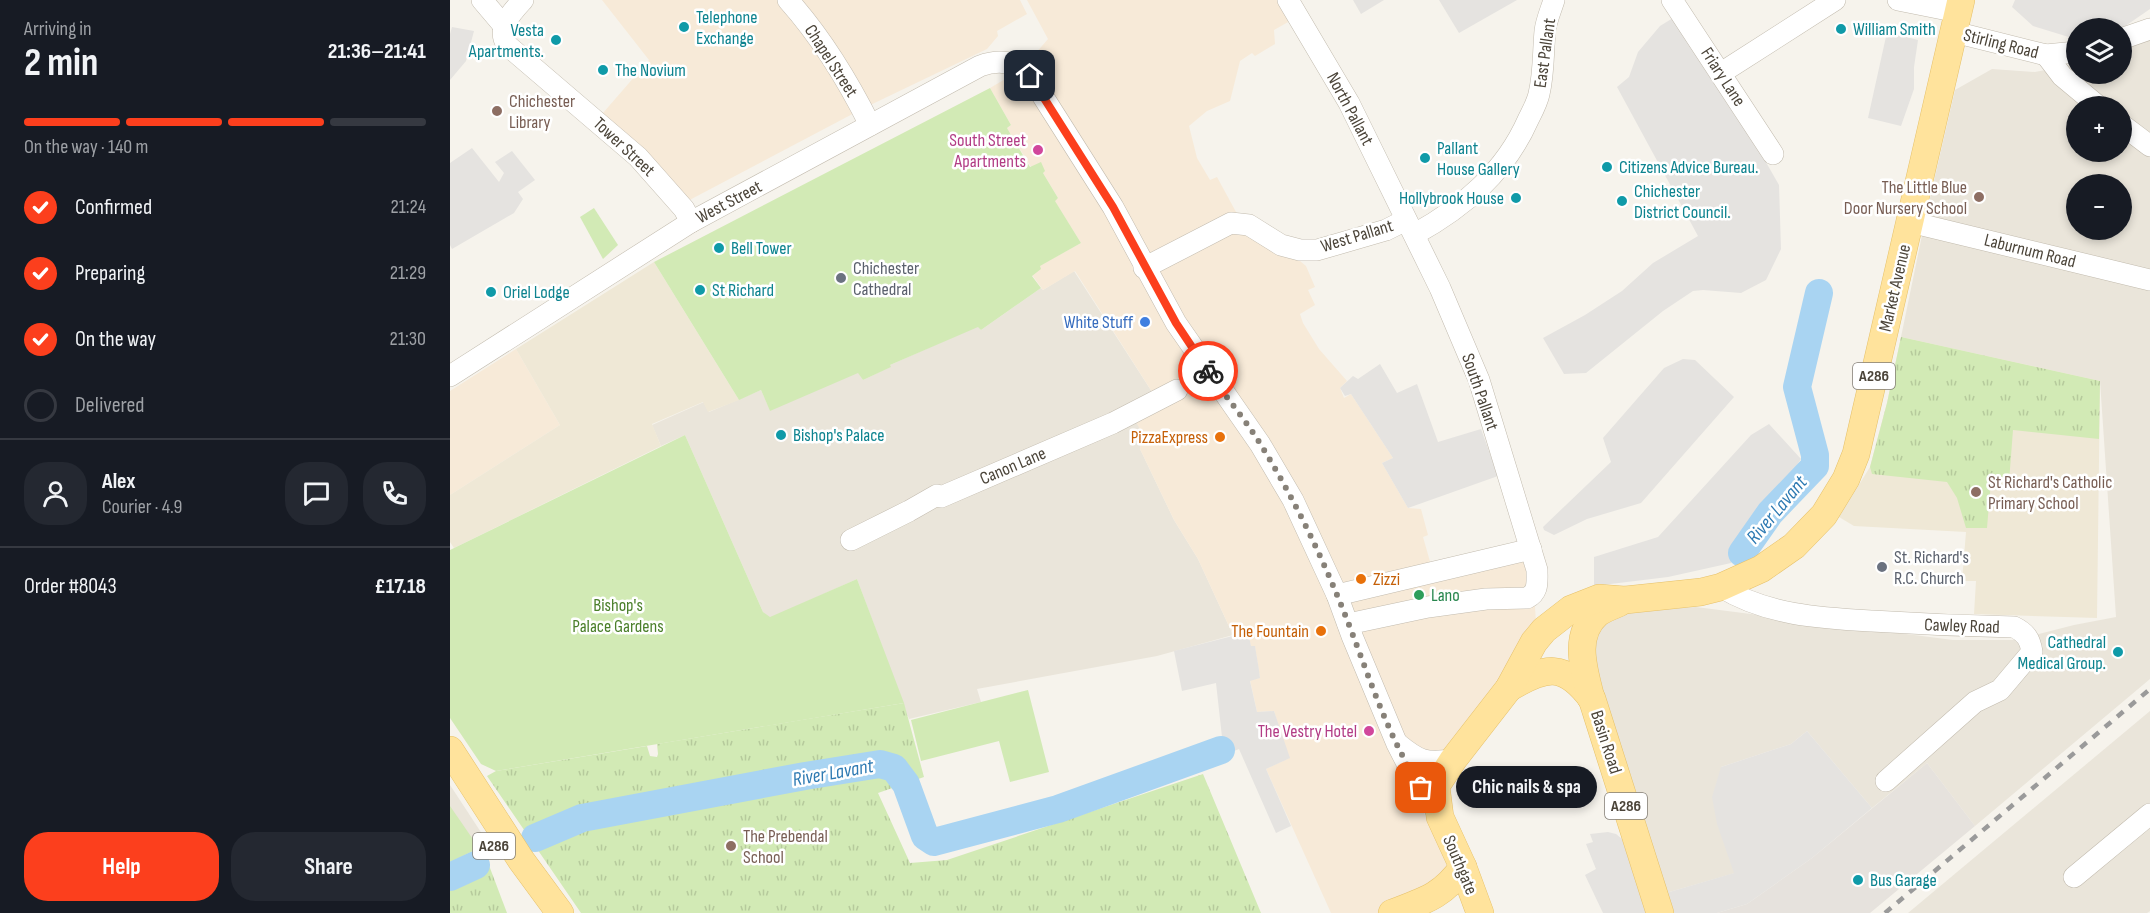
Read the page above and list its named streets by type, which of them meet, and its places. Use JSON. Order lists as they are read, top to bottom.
{
  "streets": {
    "main road": [
      "Market Avenue",
      "A286",
      "Basin Road",
      "Southgate"
    ],
    "street": [
      "Stirling Road",
      "East Pallant",
      "Chapel Street",
      "Friary Lane",
      "North Pallant",
      "Tower Street",
      "West Street",
      "West Pallant",
      "Laburnum Road",
      "South Pallant",
      "Canon Lane",
      "Cawley Road"
    ]
  },
  "crossings": [
    ["Stirling Road", "Market Avenue"],
    ["East Pallant", "North Pallant"],
    ["East Pallant", "West Pallant"],
    ["East Pallant", "South Pallant"],
    ["Chapel Street", "West Street"],
    ["North Pallant", "West Pallant"],
    ["North Pallant", "South Pallant"],
    ["Tower Street", "West Street"],
    ["West Street", "Southgate"],
    ["West Pallant", "South Pallant"],
    ["West Pallant", "Southgate"],
    ["Laburnum Road", "Market Avenue"],
    ["Market Avenue", "A286"],
    ["Market Avenue", "Cawley Road"],
    ["A286", "Basin Road"],
    ["A286", "Southgate"],
    ["South Pallant", "Southgate"],
    ["Canon Lane", "Southgate"],
    ["Basin Road", "Southgate"]
  ],
  "water": ["River Lavant"],
  "parks": ["Bishop's Palace Gardens"],
  "places": [
    "Telephone Exchange",
    "William Smith",
    "Vesta Apartments.",
    "The Novium",
    "Chichester Library",
    "South Street Apartments",
    "Pallant House Gallery",
    "Citizens Advice Bureau.",
    "The Little Blue Door Nursery School",
    "Hollybrook House",
    "Chichester District Council.",
    "Bell Tower",
    "Chichester Cathedral",
    "St Richard",
    "Oriel Lodge",
    "White Stuff",
    "Bishop's Palace",
    "PizzaExpress",
    "St Richard's Catholic Primary School",
    "St. Richard's R.C. Church",
    "Zizzi",
    "Lano",
    "The Fountain",
    "Cathedral Medical Group.",
    "The Vestry Hotel",
    "Chic nails & spa",
    "The Prebendal School",
    "Bus Garage"
  ],
  "page": {
    "heading": ["2 min", "Arriving in", "21:36–21:41"],
    "panel": [
      "Alex",
      "Courier · 4.9",
      "Order #8043",
      "£17.18"
    ],
    "map_buttons": ["+", "−"],
    "bar": "On the way · 140 m",
    "list": [
      ["Confirmed", "21:24"],
      ["Preparing", "21:29"],
      ["On the way", "21:30"],
      "Delivered"
    ],
    "bubble": "Chic nails & spa",
    "buttons": ["Help", "Share"]
  }
}
